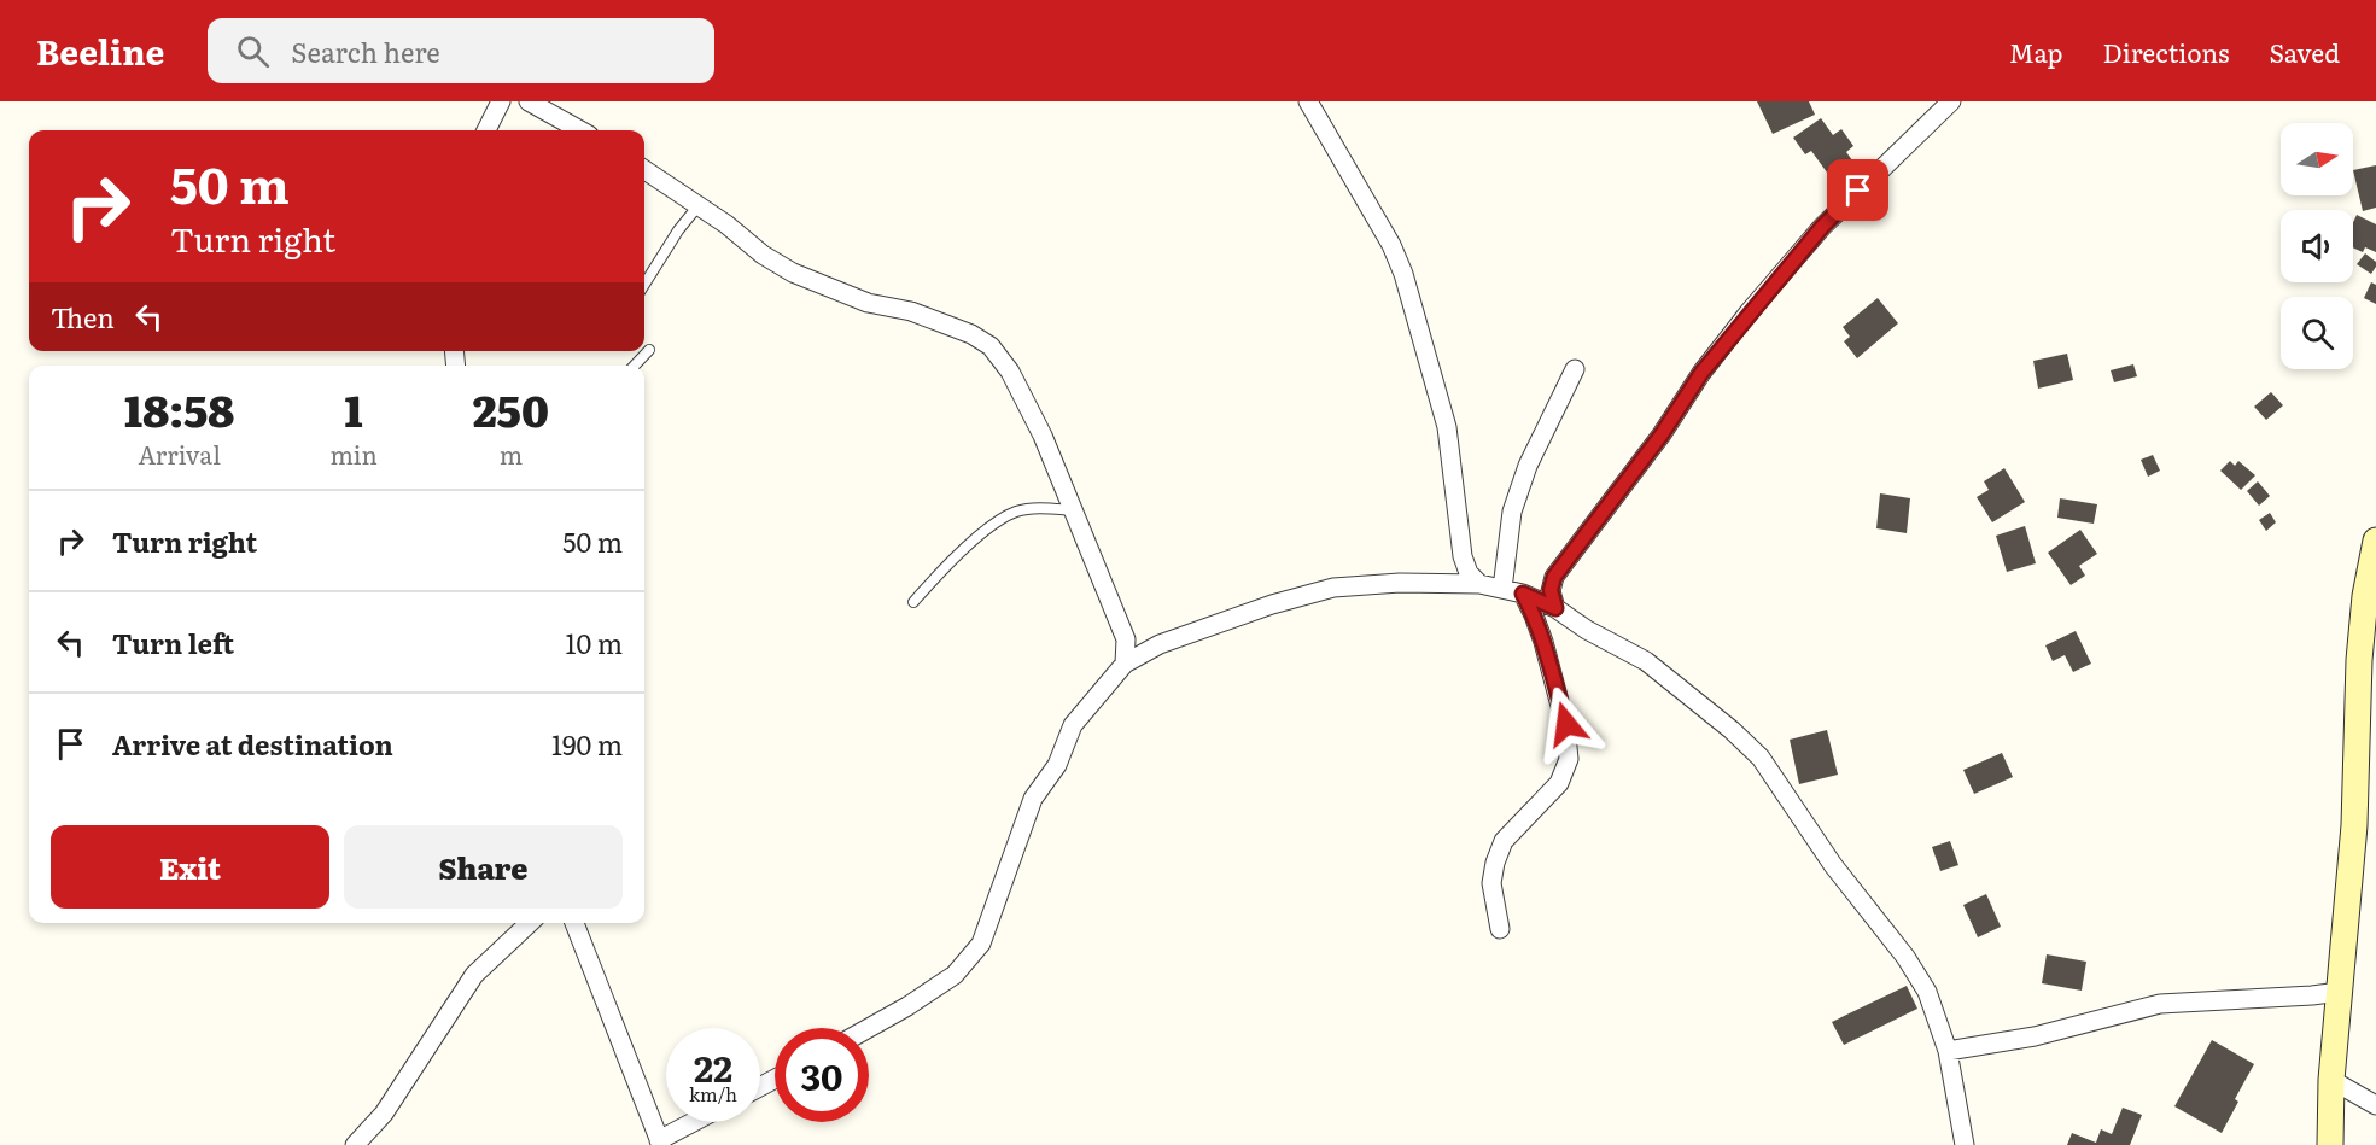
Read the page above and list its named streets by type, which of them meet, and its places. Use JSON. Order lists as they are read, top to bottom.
{
  "north": "right",
  "page": {
    "header": "Beeline",
    "search": "Search here",
    "nav": ["Map", "Directions", "Saved"],
    "turn": ["50 m", "Turn right"],
    "then": "Then",
    "eta": [
      "18:58",
      "Arrival",
      "1",
      "min",
      "250",
      "m"
    ],
    "list": [
      {
        "name": "Turn right",
        "value": "50 m"
      },
      {
        "name": "Turn left",
        "value": "10 m"
      },
      {
        "name": "Arrive at destination",
        "value": "190 m"
      }
    ],
    "buttons": ["Exit", "Share"],
    "speed": "22 km/h",
    "limit": "30"
  }
}
